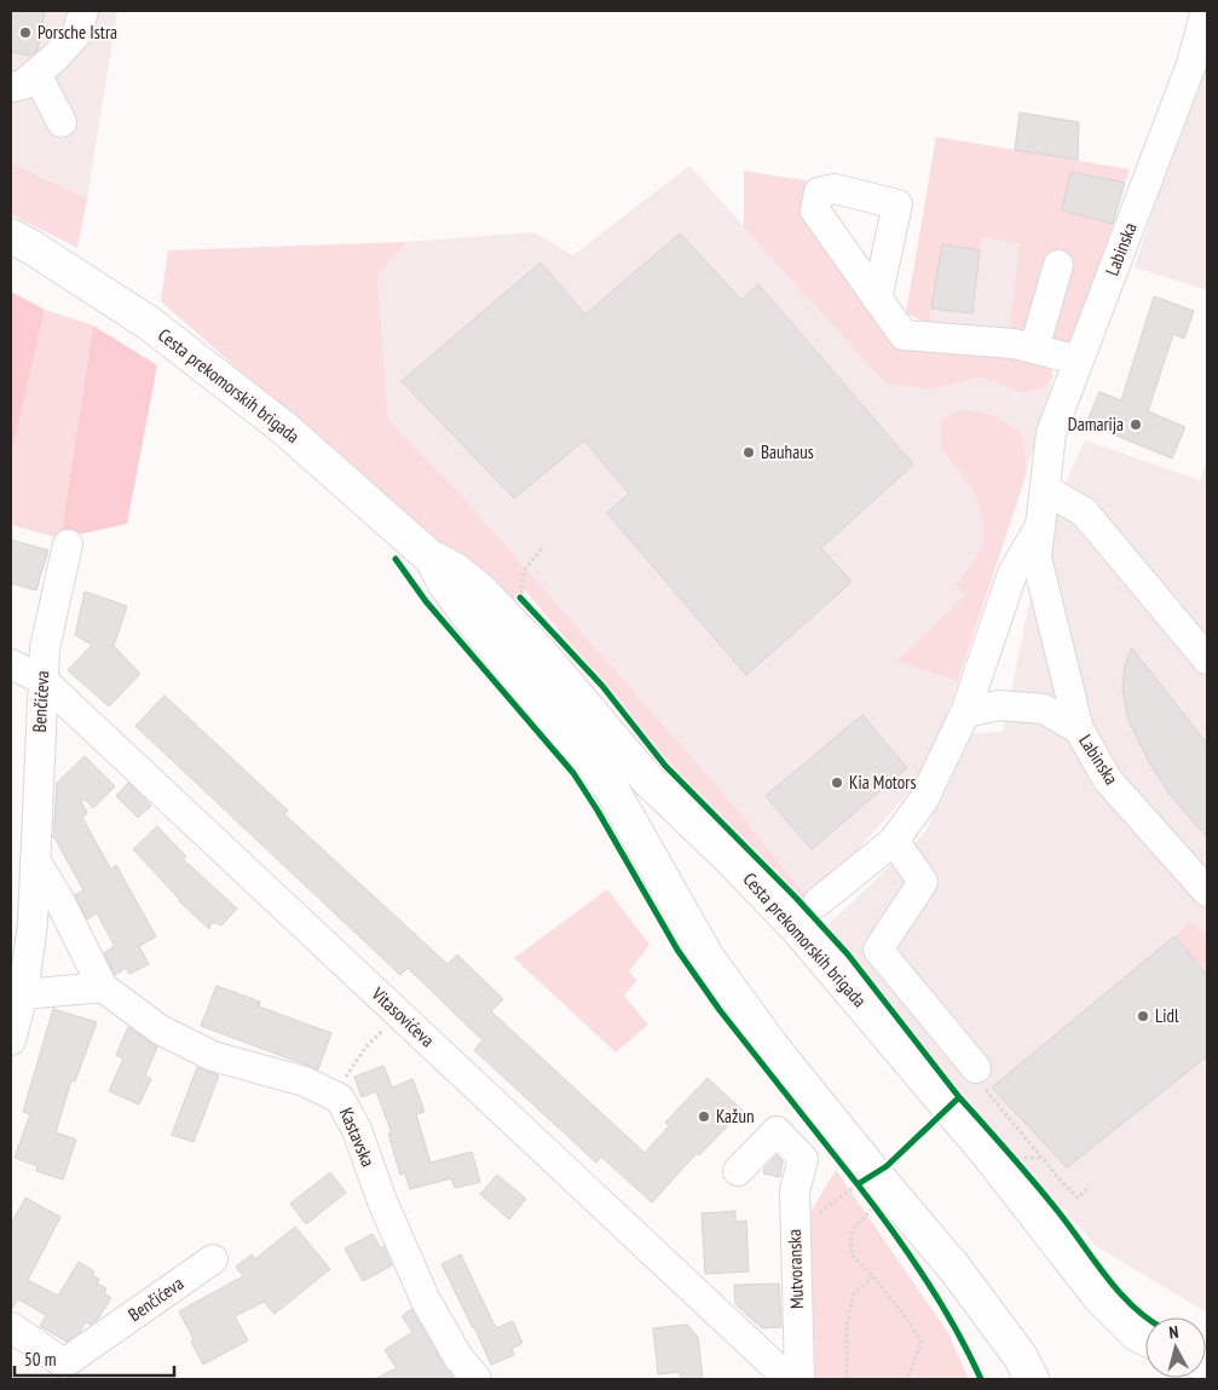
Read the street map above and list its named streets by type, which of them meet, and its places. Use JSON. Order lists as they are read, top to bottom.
{
  "streets": {
    "main road": ["Cesta prekomorskih brigada"],
    "street": [
      "Labinska",
      "Benčićeva",
      "Vitasovićeva",
      "Kastavska",
      "Mutvoranska"
    ]
  },
  "crossings": [
    ["Benčićeva", "Vitasovićeva"]
  ],
  "places": [
    "Porsche Istra",
    "Damarija",
    "Bauhaus",
    "Kia Motors",
    "Lidl",
    "Kažun"
  ],
  "scale_bar": "50 m",
  "north": "top"
}
